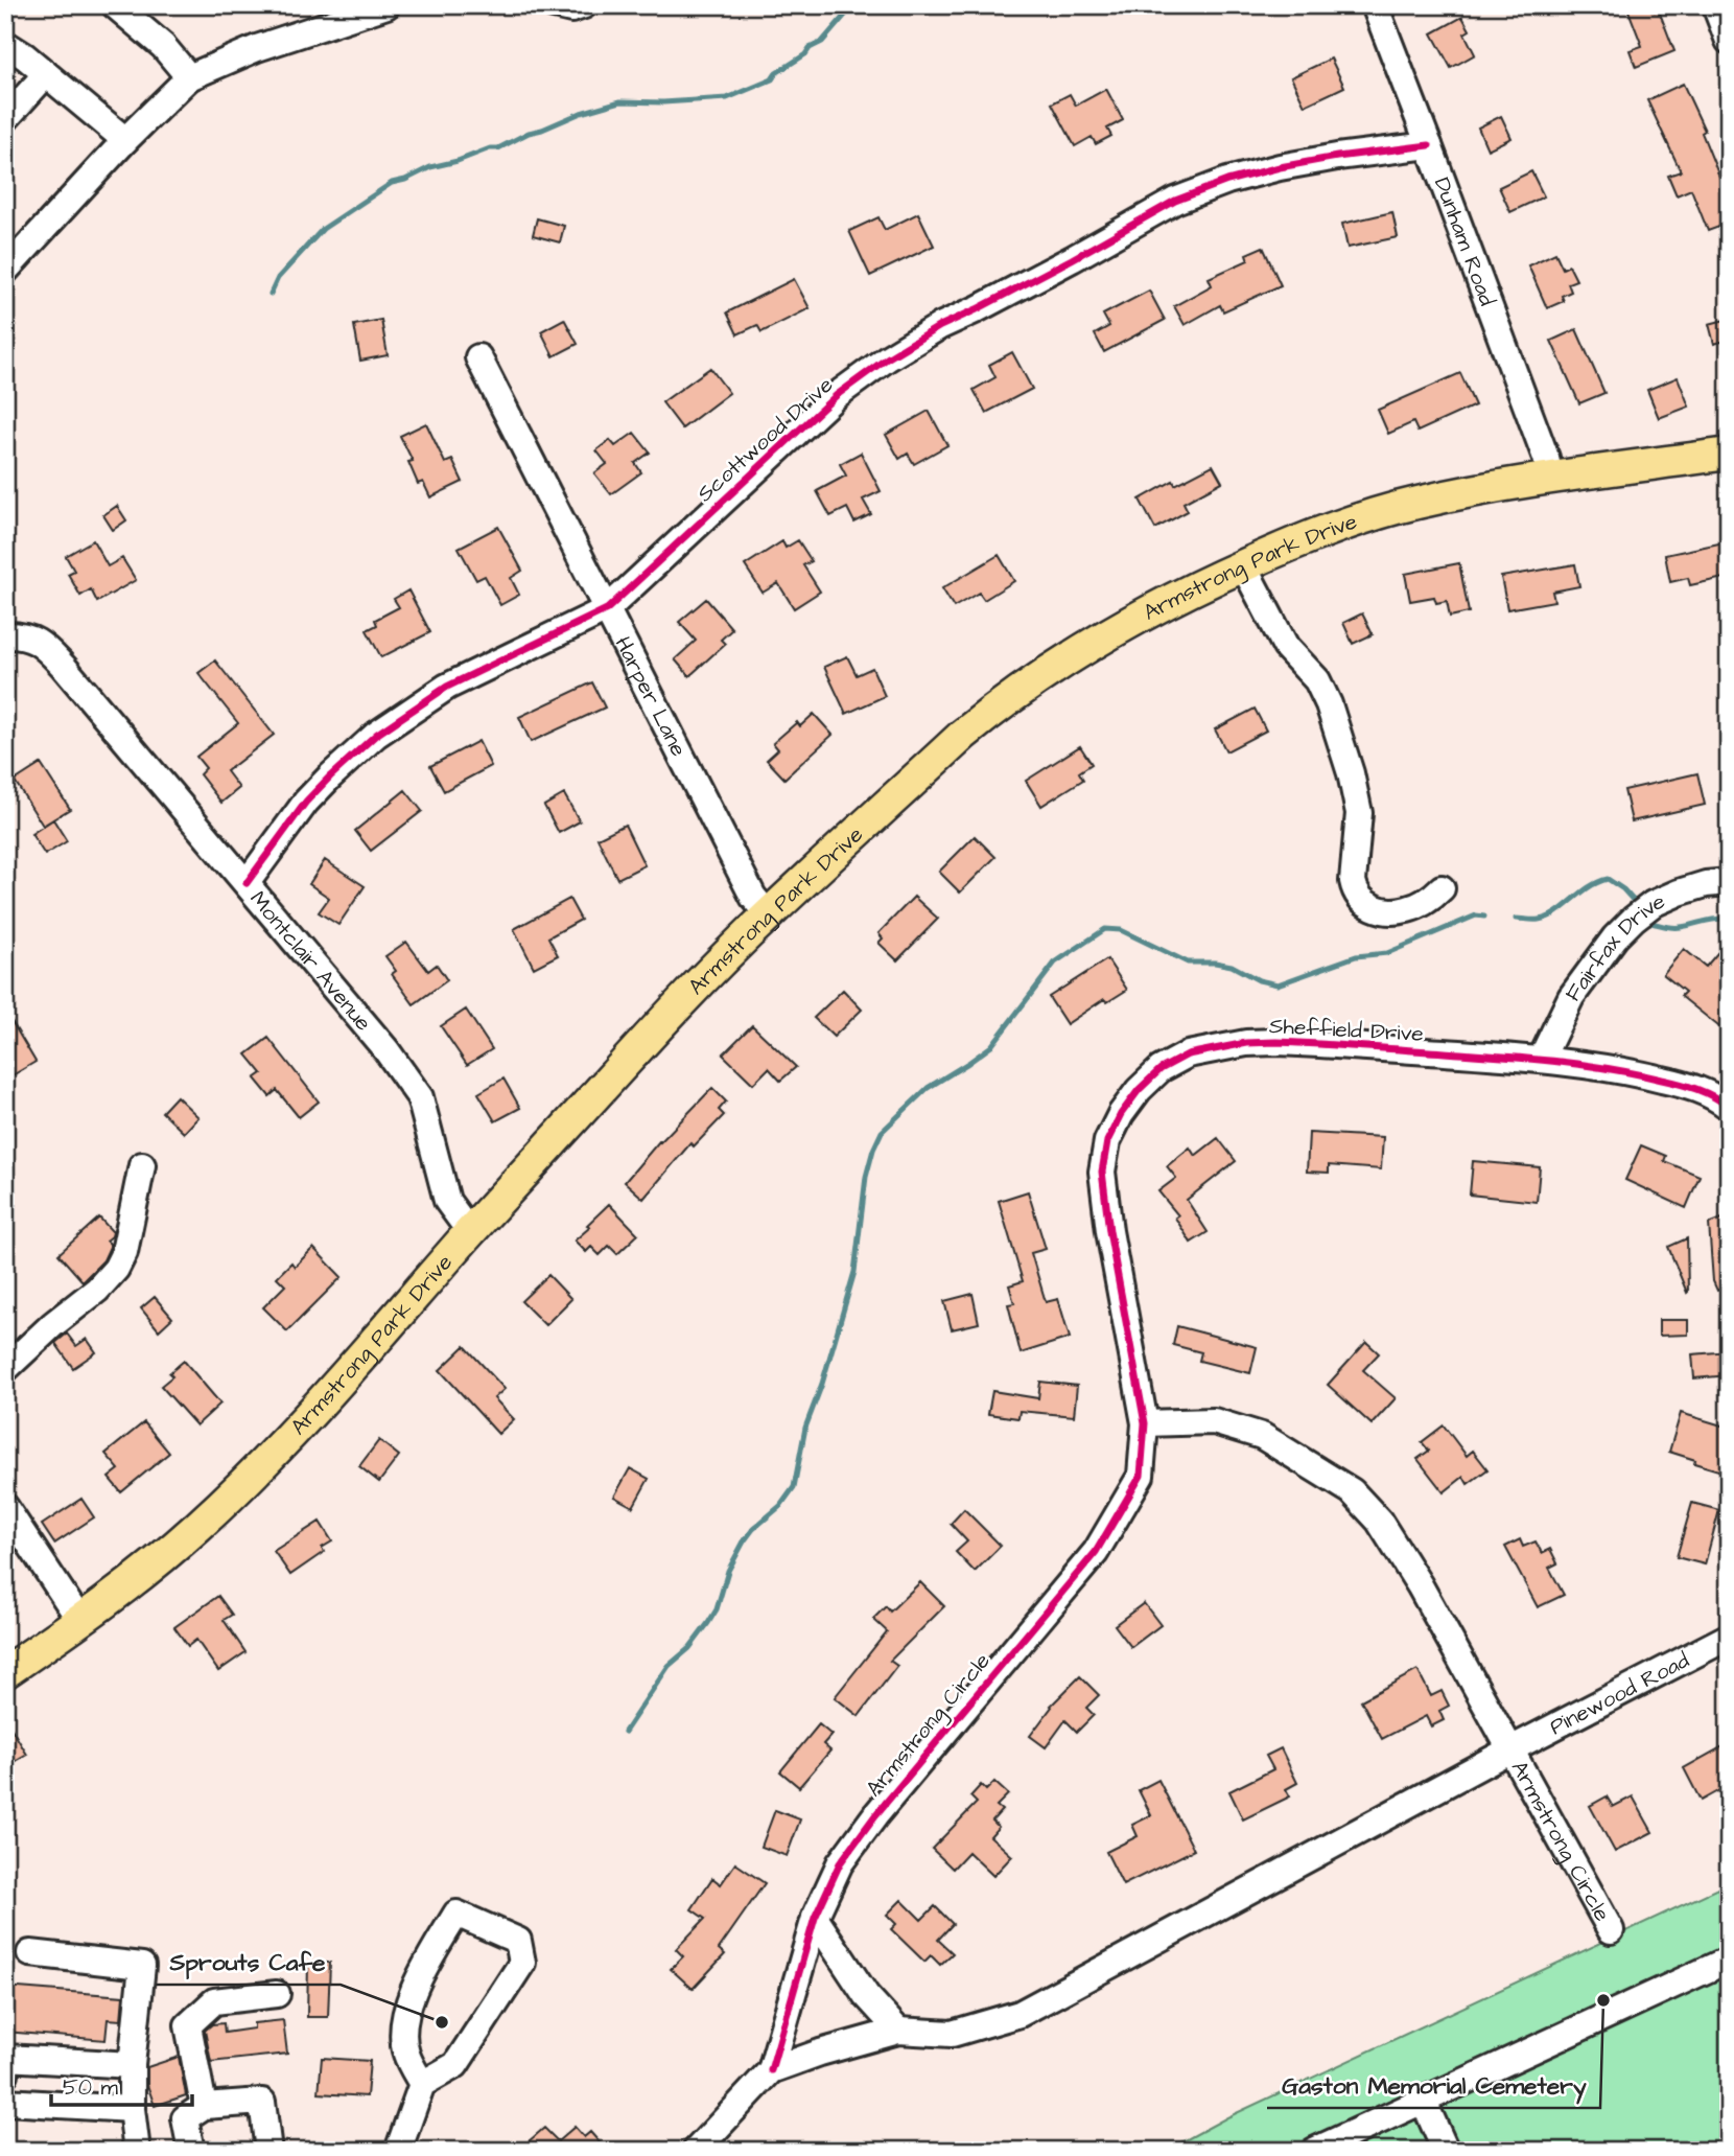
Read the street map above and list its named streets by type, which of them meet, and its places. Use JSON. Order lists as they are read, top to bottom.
{
  "streets": {
    "main road": ["Armstrong Park Drive"],
    "street": [
      "Dunham Road",
      "Scottwood Drive",
      "Harper Lane",
      "Fairfax Drive",
      "Montclair Avenue",
      "Sheffield Drive",
      "Pinewood Road",
      "Armstrong Circle"
    ]
  },
  "crossings": [
    ["Dunham Road", "Scottwood Drive"],
    ["Dunham Road", "Armstrong Park Drive"],
    ["Scottwood Drive", "Harper Lane"],
    ["Scottwood Drive", "Montclair Avenue"],
    ["Armstrong Park Drive", "Harper Lane"],
    ["Armstrong Park Drive", "Montclair Avenue"],
    ["Fairfax Drive", "Sheffield Drive"],
    ["Sheffield Drive", "Armstrong Circle"],
    ["Pinewood Road", "Armstrong Circle"]
  ],
  "places": ["Gaston Memorial Cemetery", "Sprouts Cafe"],
  "scale_bar": "50 m"
}
